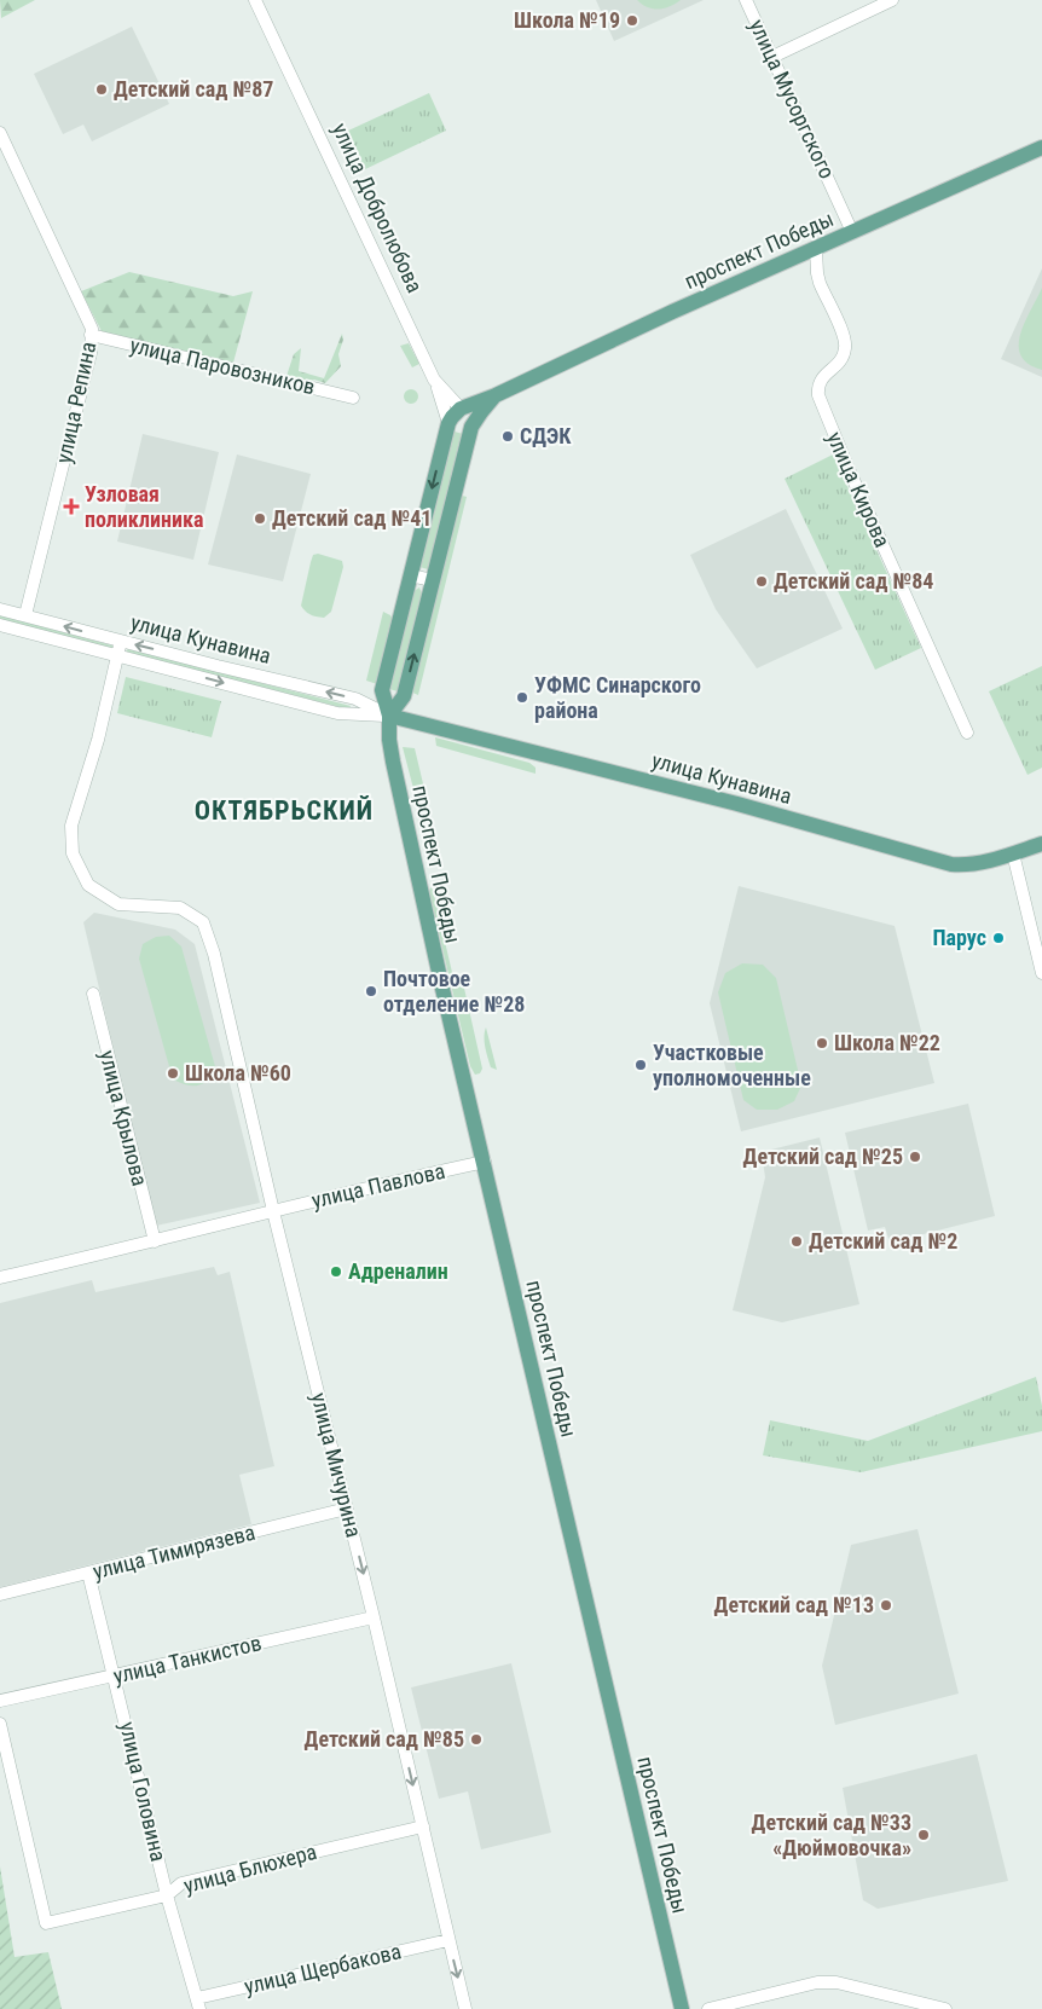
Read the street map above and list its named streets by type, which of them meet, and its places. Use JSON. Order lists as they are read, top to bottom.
{
  "streets": {
    "main road": ["улица Добролюбова", "проспект Победы", "улица Кунавина"],
    "street": [
      "улица Мусоргского",
      "улица Паровозников",
      "улица Репина",
      "улица Кирова",
      "улица Крылова",
      "улица Павлова",
      "улица Мичурина",
      "улица Тимирязева",
      "улица Танкистов",
      "улица Головина",
      "улица Блюхера",
      "улица Щербакова"
    ]
  },
  "crossings": [
    ["улица Мусоргского", "проспект Победы"],
    ["улица Добролюбова", "проспект Победы"],
    ["проспект Победы", "улица Кирова"],
    ["проспект Победы", "улица Кунавина"],
    ["проспект Победы", "улица Павлова"],
    ["улица Паровозников", "улица Репина"],
    ["улица Репина", "улица Кунавина"],
    ["улица Кунавина", "улица Мичурина"],
    ["улица Крылова", "улица Павлова"],
    ["улица Павлова", "улица Мичурина"],
    ["улица Мичурина", "улица Тимирязева"],
    ["улица Мичурина", "улица Танкистов"],
    ["улица Мичурина", "улица Блюхера"],
    ["улица Мичурина", "улица Щербакова"],
    ["улица Тимирязева", "улица Головина"],
    ["улица Танкистов", "улица Головина"],
    ["улица Головина", "улица Блюхера"],
    ["улица Головина", "улица Щербакова"]
  ],
  "districts": ["ОКТЯБРЬСКИЙ"],
  "places": {
    "other": [
      "Школа №19",
      "Детский сад №87",
      "СДЭК",
      "Детский сад №41",
      "Детский сад №84",
      "УФМС Синарского района",
      "Парус",
      "Почтовое отделение №28",
      "Школа №22",
      "Участковые уполномоченные",
      "Школа №60",
      "Детский сад №25",
      "Детский сад №2",
      "Адреналин",
      "Детский сад №13",
      "Детский сад №85",
      "Детский сад №33 «Дюймовочка»"
    ],
    "health": ["Узловая поликлиника"]
  }
}
